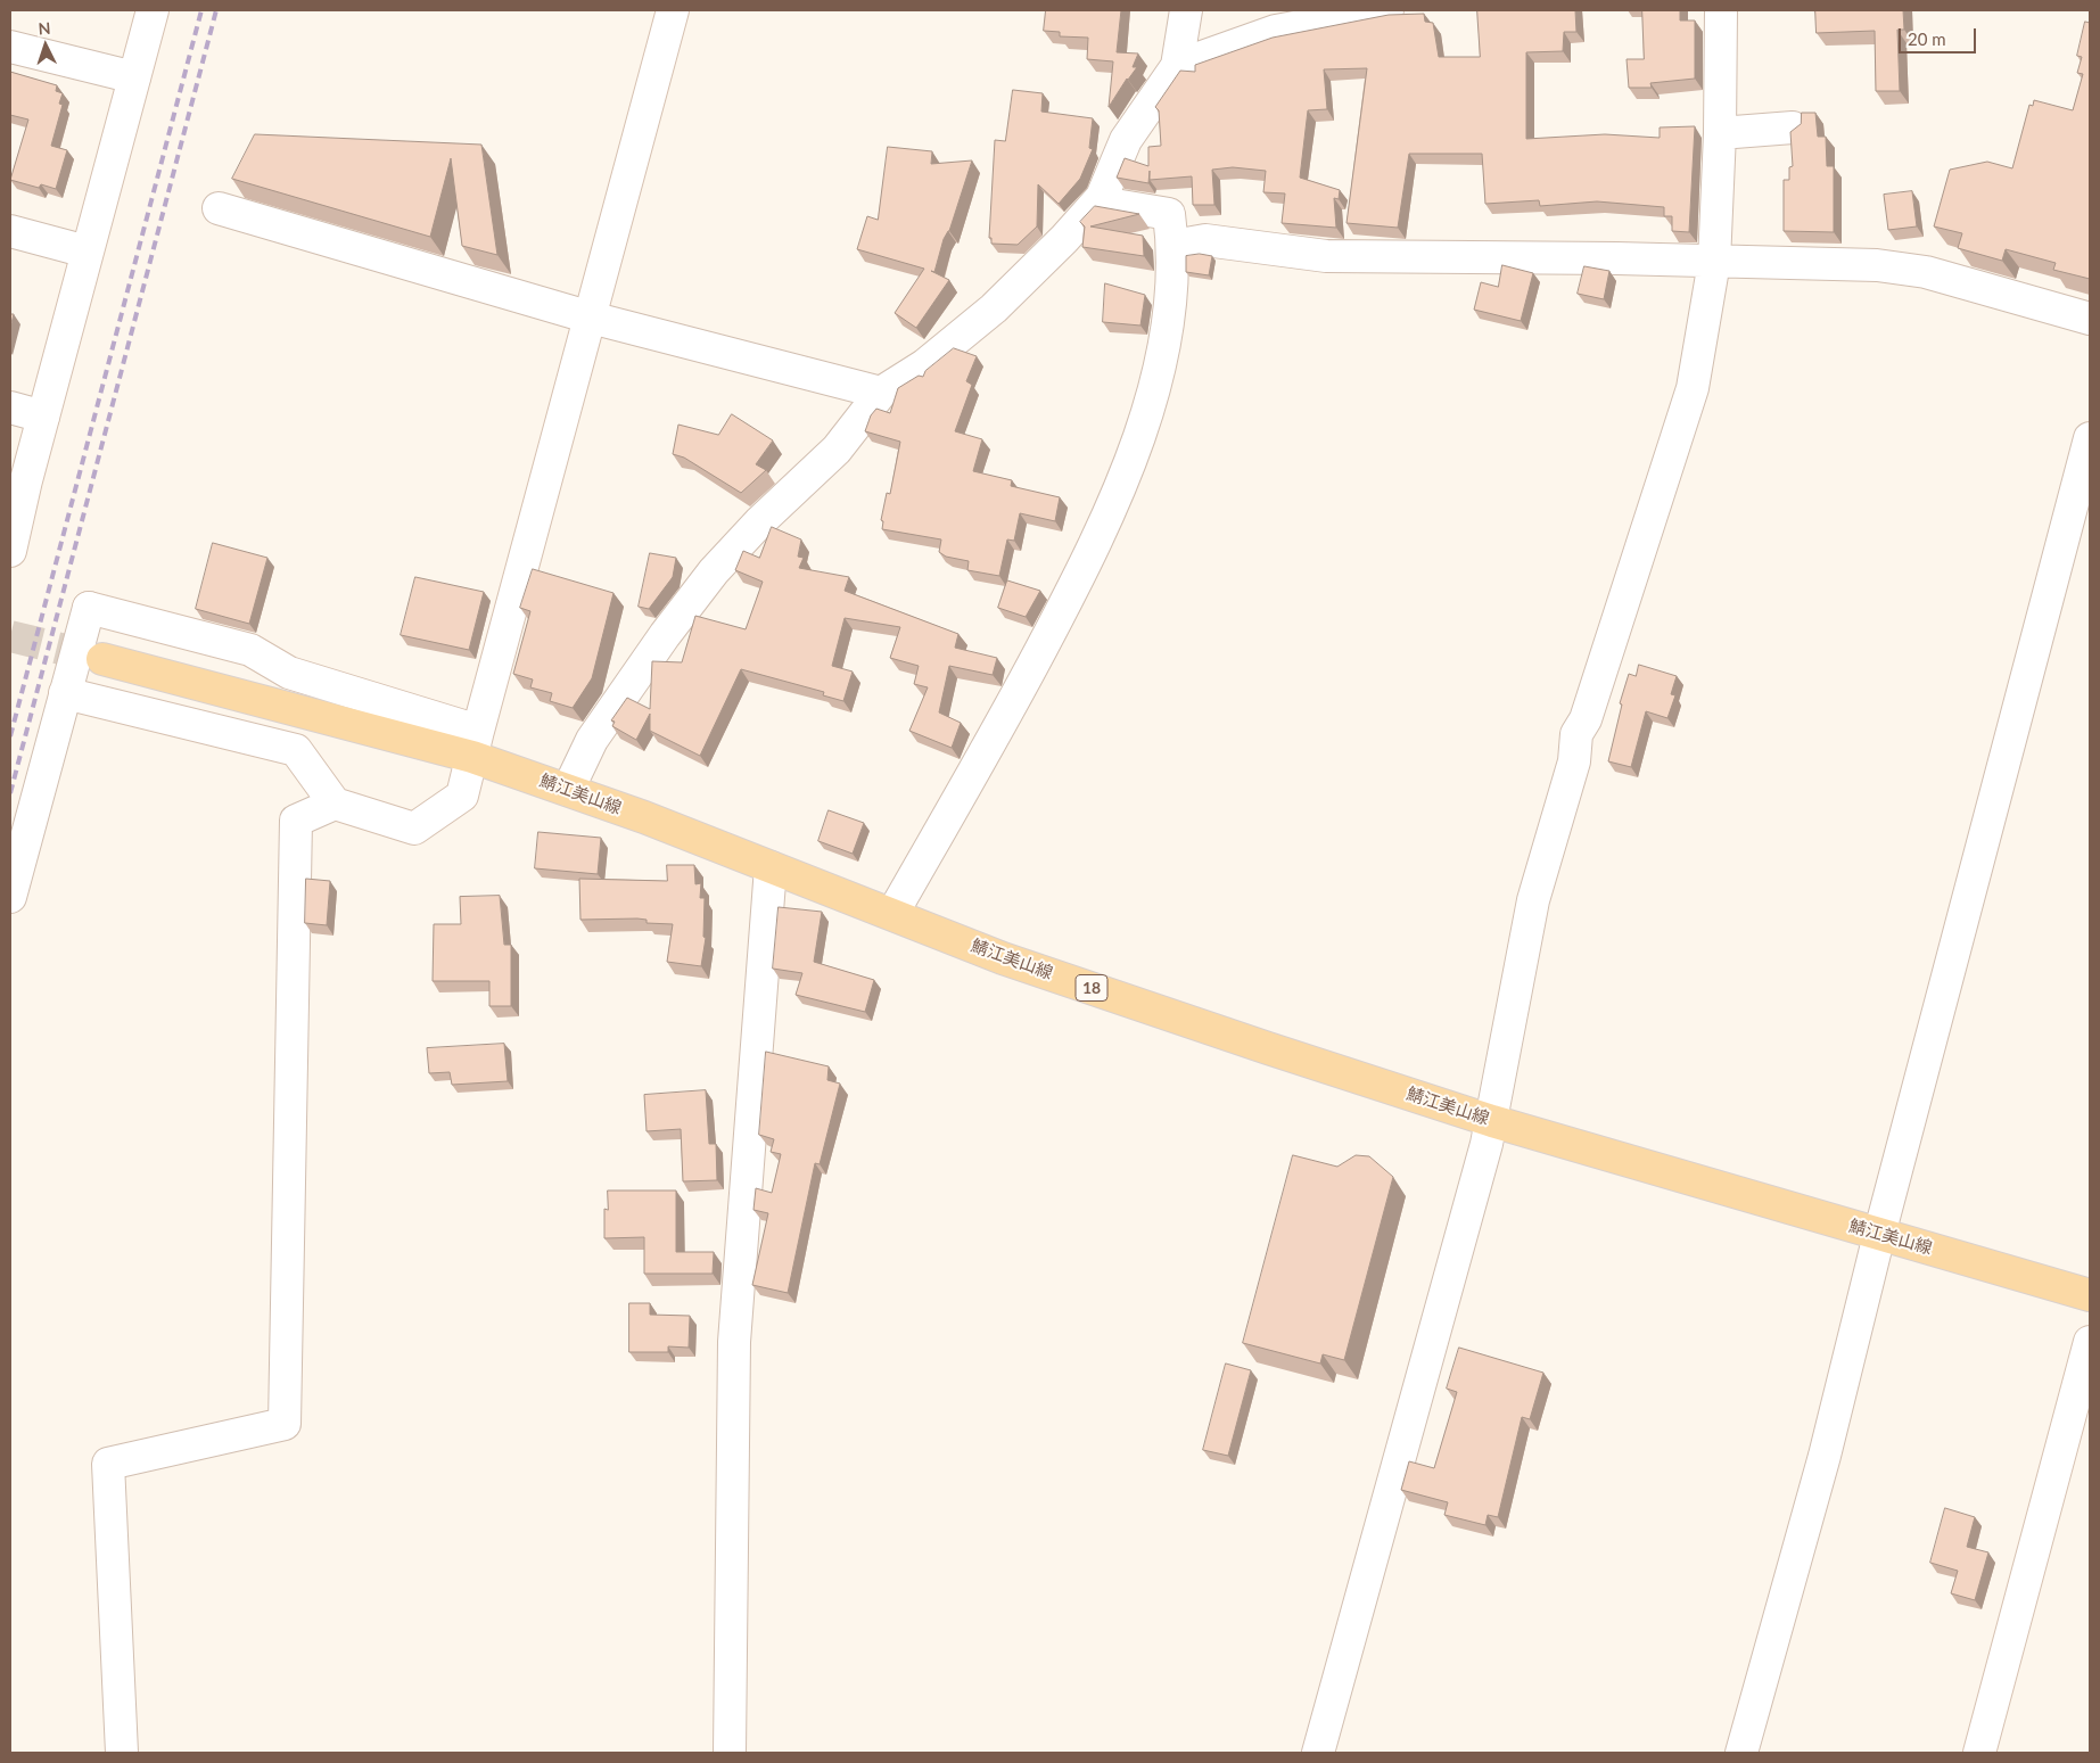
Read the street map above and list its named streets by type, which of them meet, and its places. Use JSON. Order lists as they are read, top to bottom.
{
  "streets": {
    "main road": ["鯖江美山線", "18"]
  },
  "scale_bar": "20 m",
  "north": "top"
}
